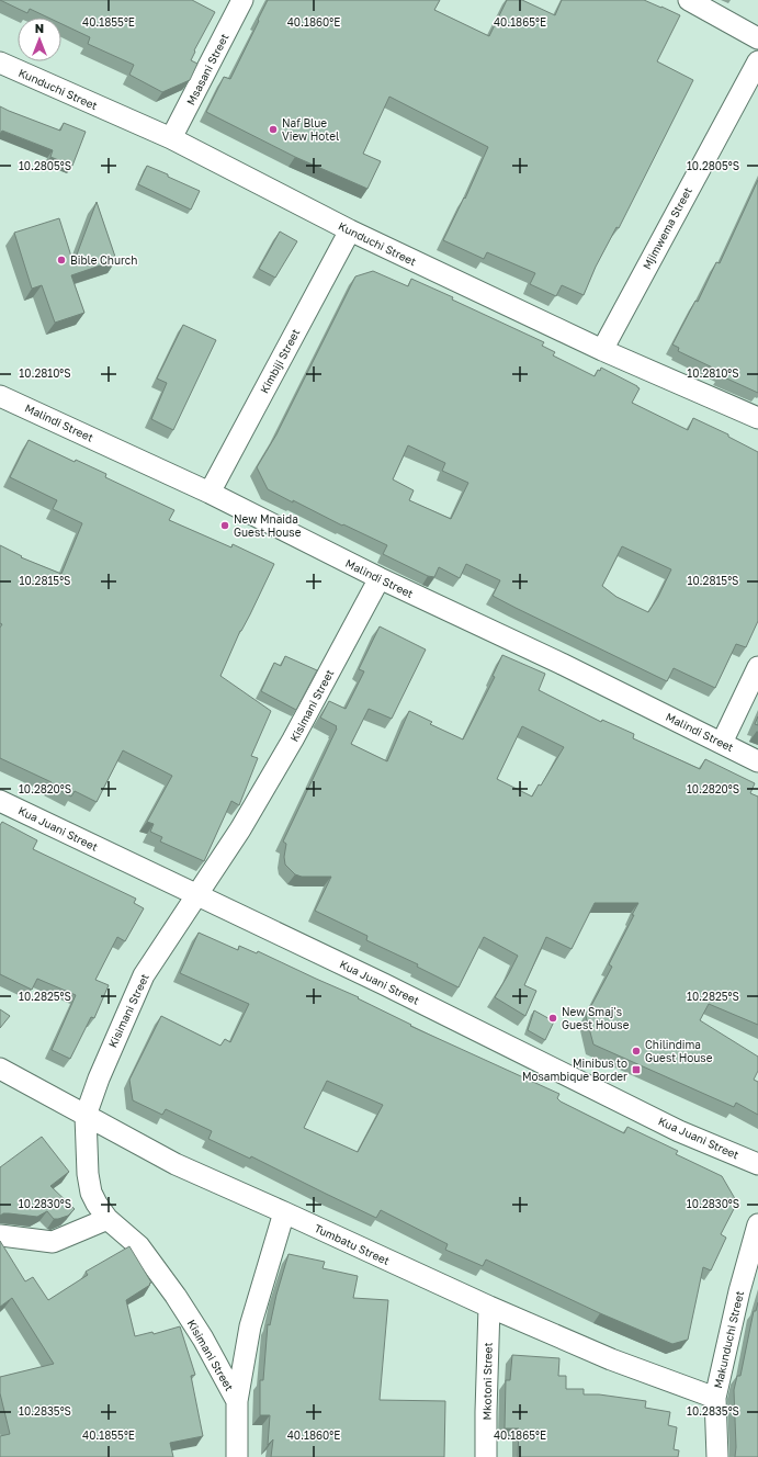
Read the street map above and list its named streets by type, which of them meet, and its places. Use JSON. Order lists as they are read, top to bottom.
{
  "streets": {
    "street": [
      "Msasani Street",
      "Kunduchi Street",
      "Mjimwema Street",
      "Kimbiji Street",
      "Malindi Street",
      "Kisimani Street",
      "Kua Juani Street",
      "Tumbatu Street",
      "Makunduchi Street",
      "Mkotoni Street"
    ]
  },
  "crossings": [
    ["Msasani Street", "Kunduchi Street"],
    ["Kunduchi Street", "Mjimwema Street"],
    ["Kunduchi Street", "Kimbiji Street"],
    ["Kimbiji Street", "Malindi Street"],
    ["Malindi Street", "Kisimani Street"],
    ["Kisimani Street", "Kua Juani Street"],
    ["Kisimani Street", "Tumbatu Street"],
    ["Tumbatu Street", "Makunduchi Street"],
    ["Tumbatu Street", "Mkotoni Street"]
  ],
  "places": {
    "other": [
      "Naf Blue View Hotel",
      "Bible Church",
      "New Mnaida Guest House",
      "New Smaj's Guest House",
      "Chilindima Guest House"
    ],
    "transit": ["Minibus to Mosambique Border"]
  },
  "north": "top",
  "coordinates": [
    "40.1855°E",
    "40.1860°E",
    "40.1865°E",
    "10.2805°S",
    "10.2810°S",
    "10.2815°S",
    "10.2820°S",
    "10.2825°S",
    "10.2830°S",
    "10.2835°S"
  ]
}
